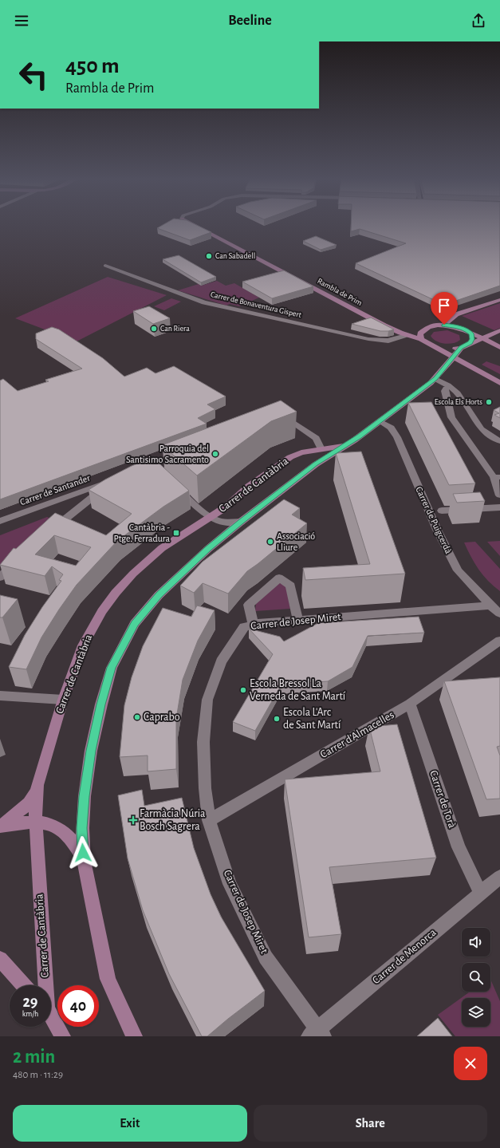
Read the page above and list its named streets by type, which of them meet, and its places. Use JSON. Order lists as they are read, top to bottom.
{
  "streets": {
    "street": [
      "Rambla de Prim",
      "Carrer de Bonaventura Gispert",
      "Carrer de Cantàbria",
      "Carrer de Santander",
      "Carrer de Puigcerdà",
      "Carrer de Josep Miret",
      "Carrer d'Almacelles",
      "Carrer de Torà",
      "Carrer de Menorca"
    ]
  },
  "crossings": [
    ["Rambla de Prim", "Carrer de Bonaventura Gispert"],
    ["Carrer de Cantàbria", "Carrer de Puigcerdà"],
    ["Carrer de Puigcerdà", "Carrer de Josep Miret"],
    ["Carrer de Josep Miret", "Carrer d'Almacelles"],
    ["Carrer de Josep Miret", "Carrer de Menorca"],
    ["Carrer d'Almacelles", "Carrer de Torà"],
    ["Carrer de Torà", "Carrer de Menorca"]
  ],
  "places": {
    "other": [
      "Can Sabadell",
      "Can Riera",
      "Escola Els Horts",
      "Parroquia del Santisimo Sacramento",
      "Associació Lliure",
      "Escola Bressol La Verneda de Sant Martí",
      "Caprabo",
      "Escola L'Arc de Sant Martí"
    ],
    "transit": ["Cantàbria - Ptge. Ferradura"],
    "health": ["Farmàcia Núria Bosch Sagrera"]
  },
  "page": {
    "header": "Beeline",
    "turn": ["450 m", "Rambla de Prim"],
    "speed": "29 km/h",
    "limit": "40",
    "heading": ["2 min", "480 m · 11:29"],
    "buttons": ["Exit", "Share"]
  }
}
